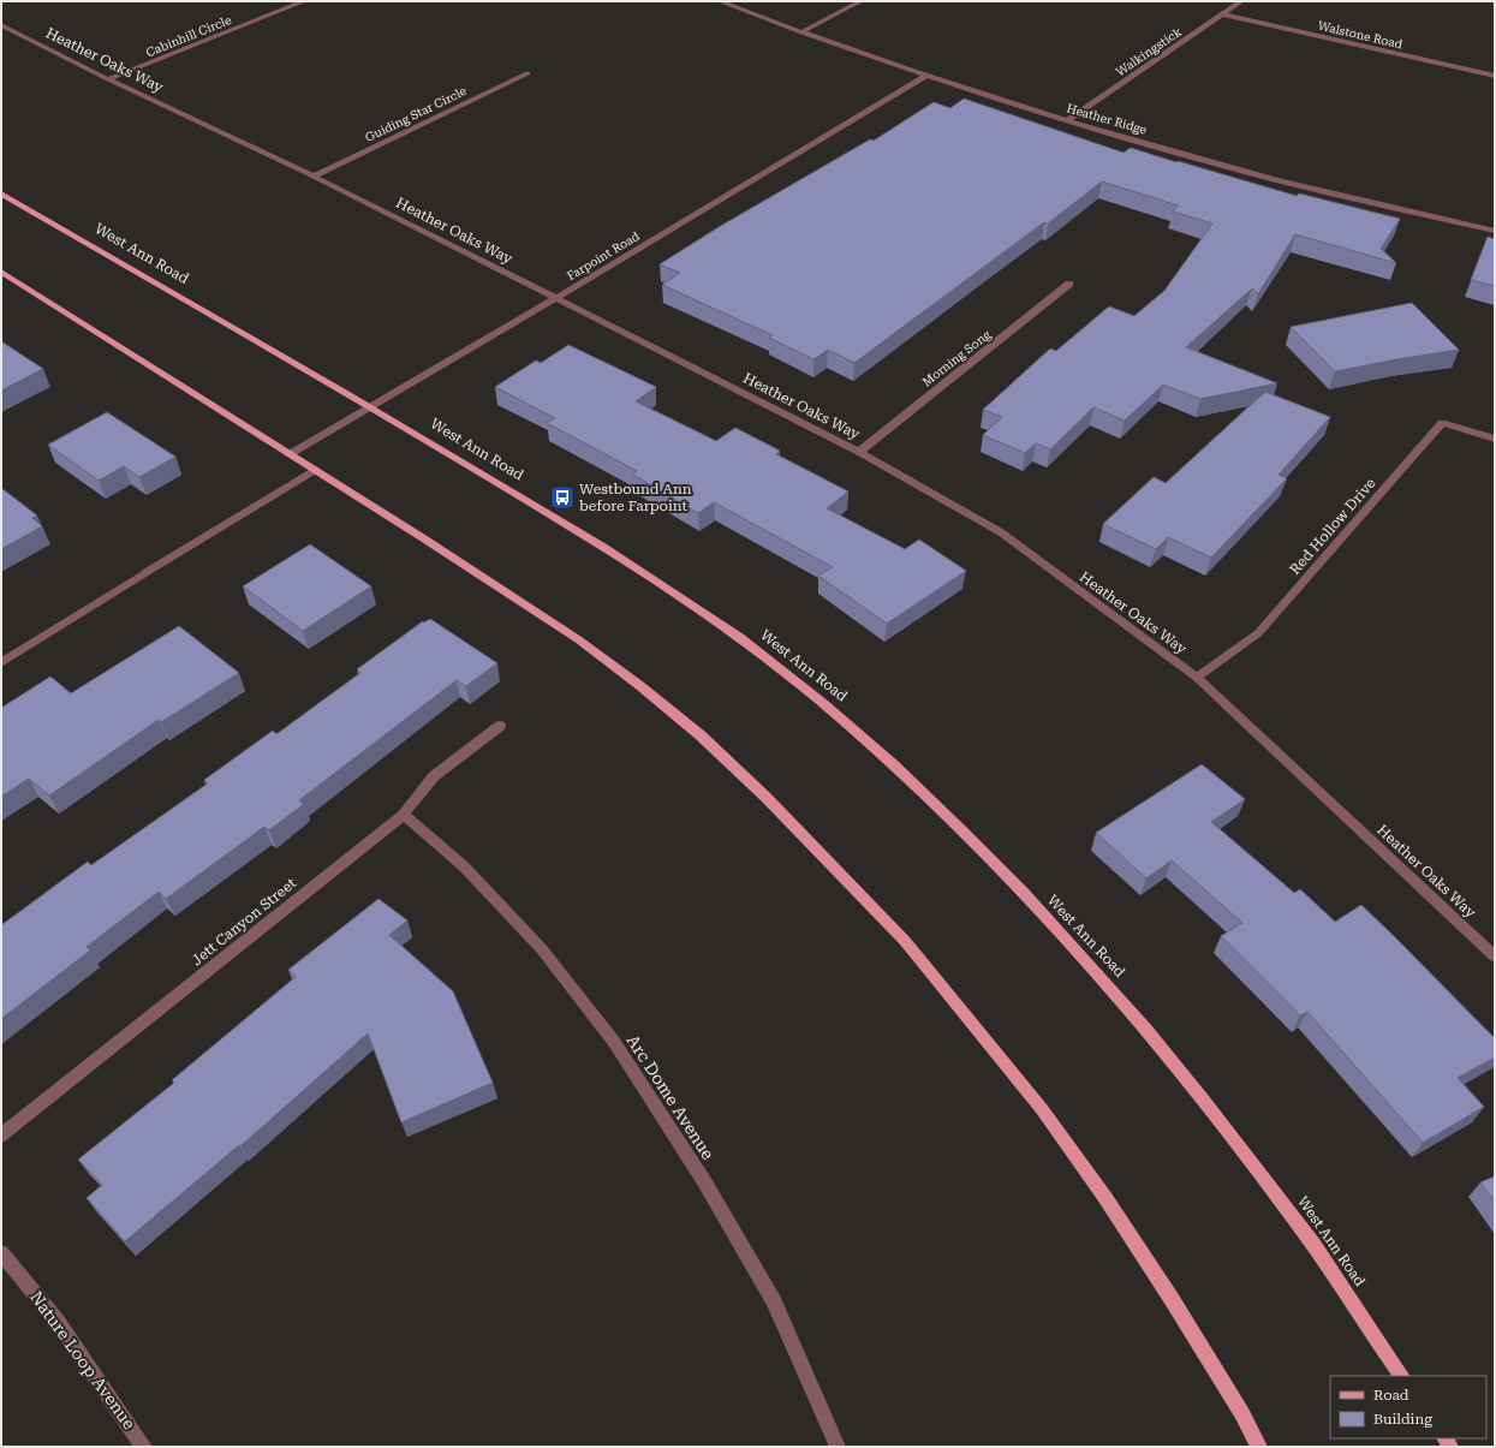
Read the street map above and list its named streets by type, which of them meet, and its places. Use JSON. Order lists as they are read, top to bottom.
{
  "streets": {
    "main road": ["West Ann Road"],
    "street": [
      "Walstone Road",
      "Cabinhill Circle",
      "Walkingstick",
      "Heather Oaks Way",
      "Guiding Star Circle",
      "Heather Ridge",
      "Farpoint Road",
      "Morning Song",
      "Red Hollow Drive",
      "Jett Canyon Street",
      "Arc Dome Avenue",
      "Nature Loop Avenue"
    ]
  },
  "crossings": [
    ["Walstone Road", "Walkingstick"],
    ["Cabinhill Circle", "Heather Oaks Way"],
    ["Walkingstick", "Heather Ridge"],
    ["Heather Oaks Way", "Guiding Star Circle"],
    ["Heather Oaks Way", "Farpoint Road"],
    ["Heather Oaks Way", "Morning Song"],
    ["Heather Oaks Way", "Red Hollow Drive"],
    ["Heather Ridge", "Farpoint Road"],
    ["West Ann Road", "Farpoint Road"],
    ["Jett Canyon Street", "Arc Dome Avenue"]
  ],
  "places": {
    "bus stop": ["Westbound Ann before Farpoint"]
  },
  "legend": ["Road", "Building"]
}
